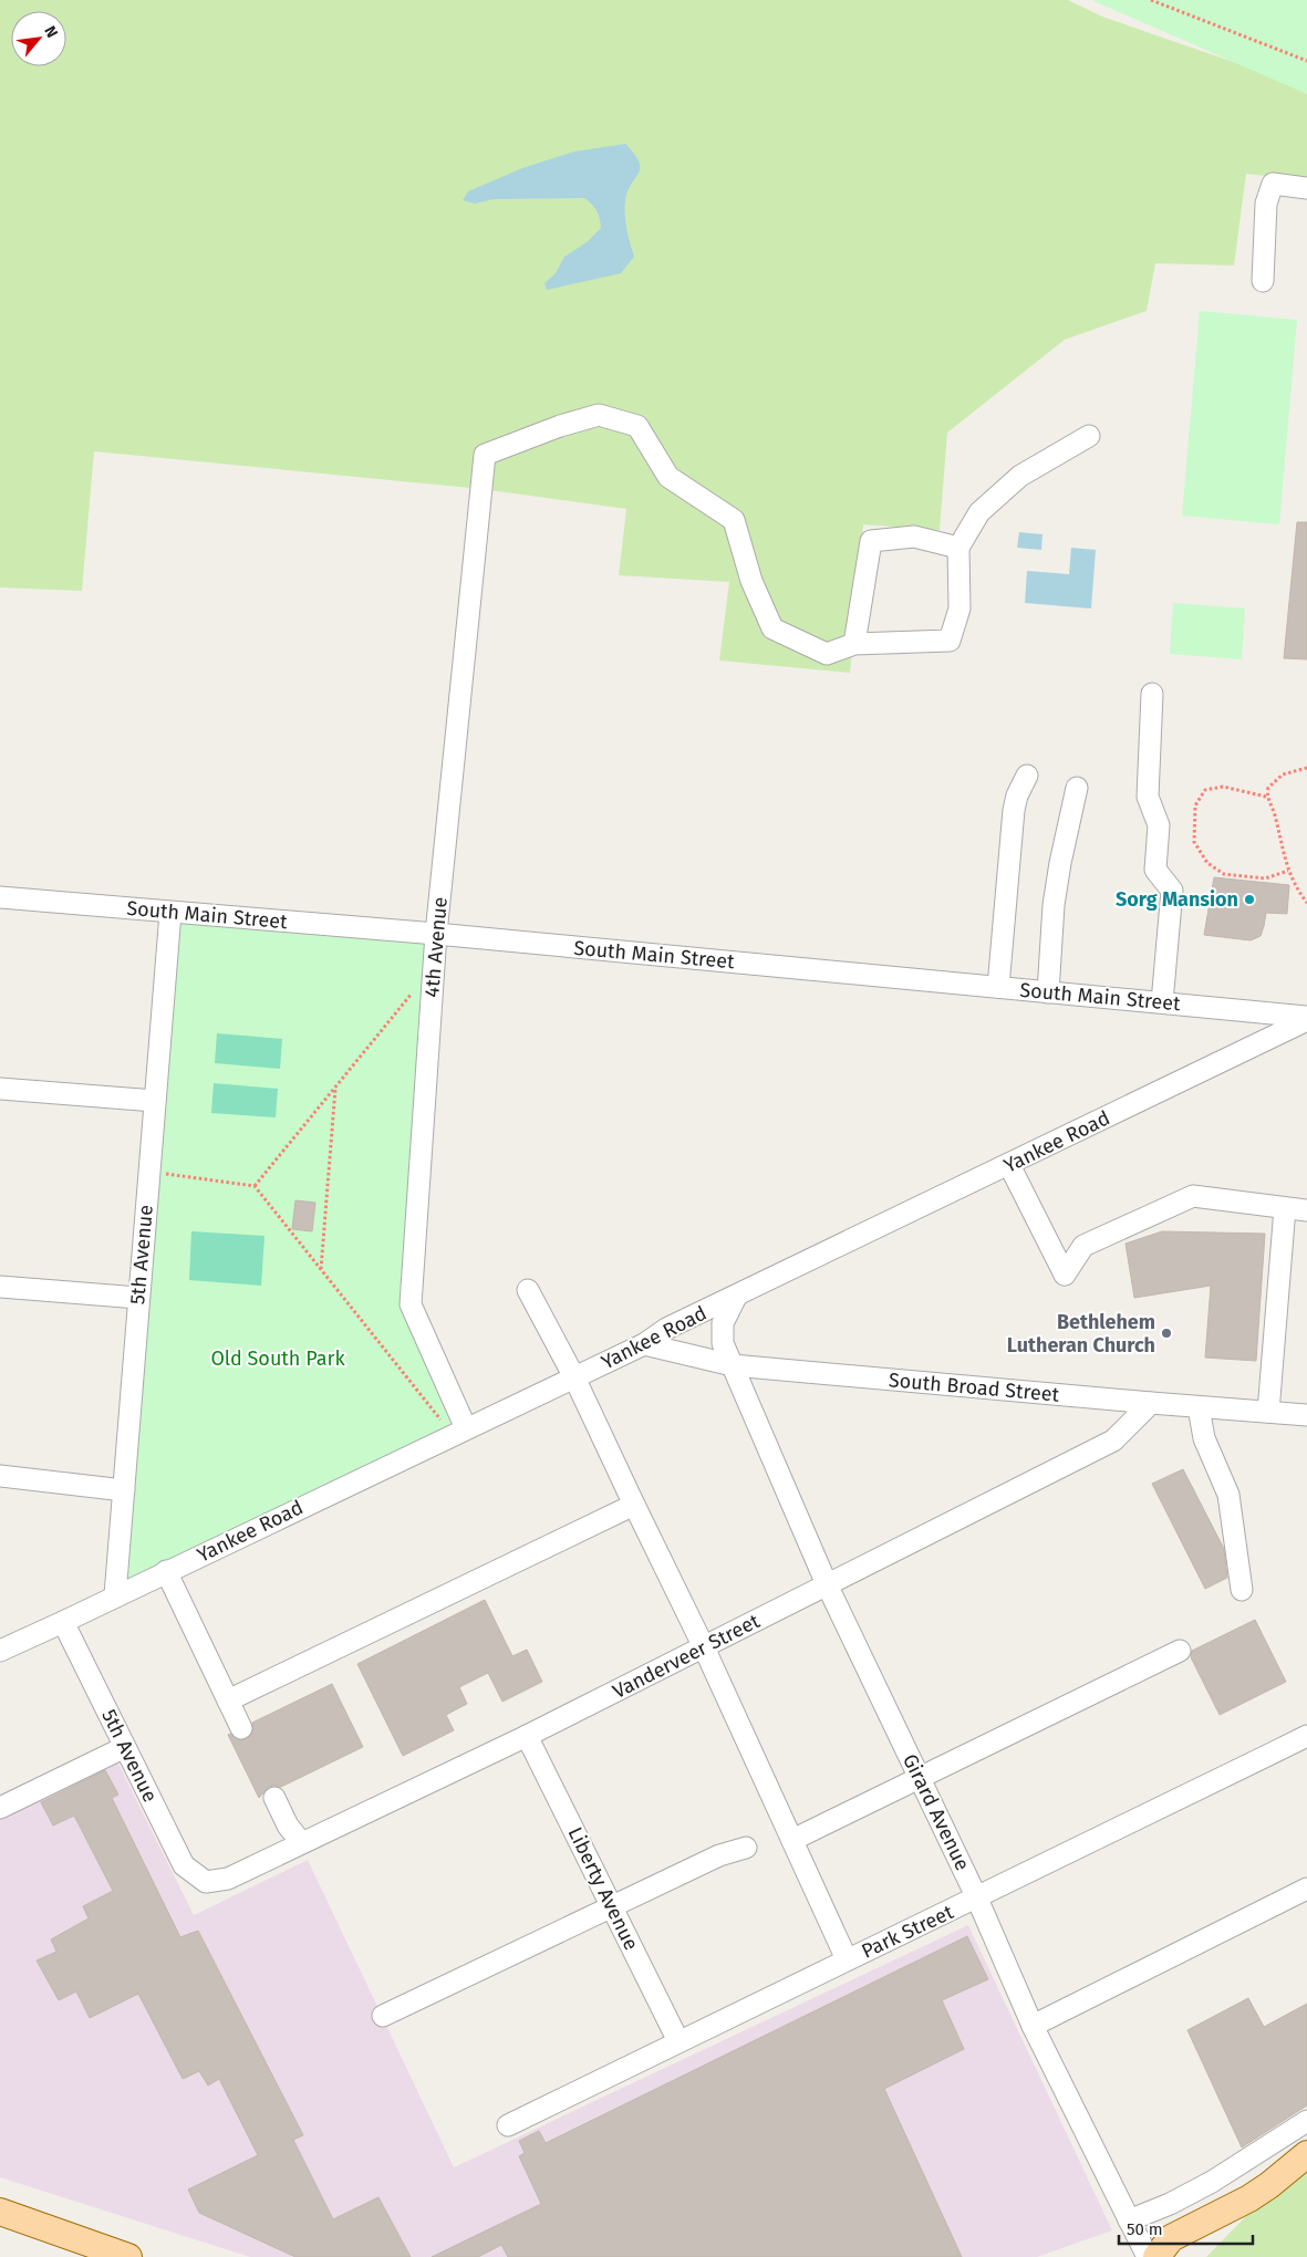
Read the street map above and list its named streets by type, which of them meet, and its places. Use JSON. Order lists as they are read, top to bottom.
{
  "streets": {
    "street": [
      "South Main Street",
      "4th Avenue",
      "Yankee Road",
      "5th Avenue",
      "South Broad Street",
      "Vanderveer Street",
      "Girard Avenue",
      "Liberty Avenue",
      "Park Street"
    ]
  },
  "crossings": [
    ["South Main Street", "4th Avenue"],
    ["South Main Street", "Yankee Road"],
    ["South Main Street", "5th Avenue"],
    ["4th Avenue", "Yankee Road"],
    ["Yankee Road", "5th Avenue"],
    ["Yankee Road", "South Broad Street"],
    ["Yankee Road", "Girard Avenue"],
    ["5th Avenue", "Vanderveer Street"],
    ["South Broad Street", "Vanderveer Street"],
    ["South Broad Street", "Girard Avenue"],
    ["Vanderveer Street", "Girard Avenue"],
    ["Vanderveer Street", "Liberty Avenue"],
    ["Girard Avenue", "Park Street"],
    ["Liberty Avenue", "Park Street"]
  ],
  "parks": ["Old South Park"],
  "places": ["Sorg Mansion", "Bethlehem Lutheran Church"],
  "scale_bar": "50 m",
  "north": "top right"
}
